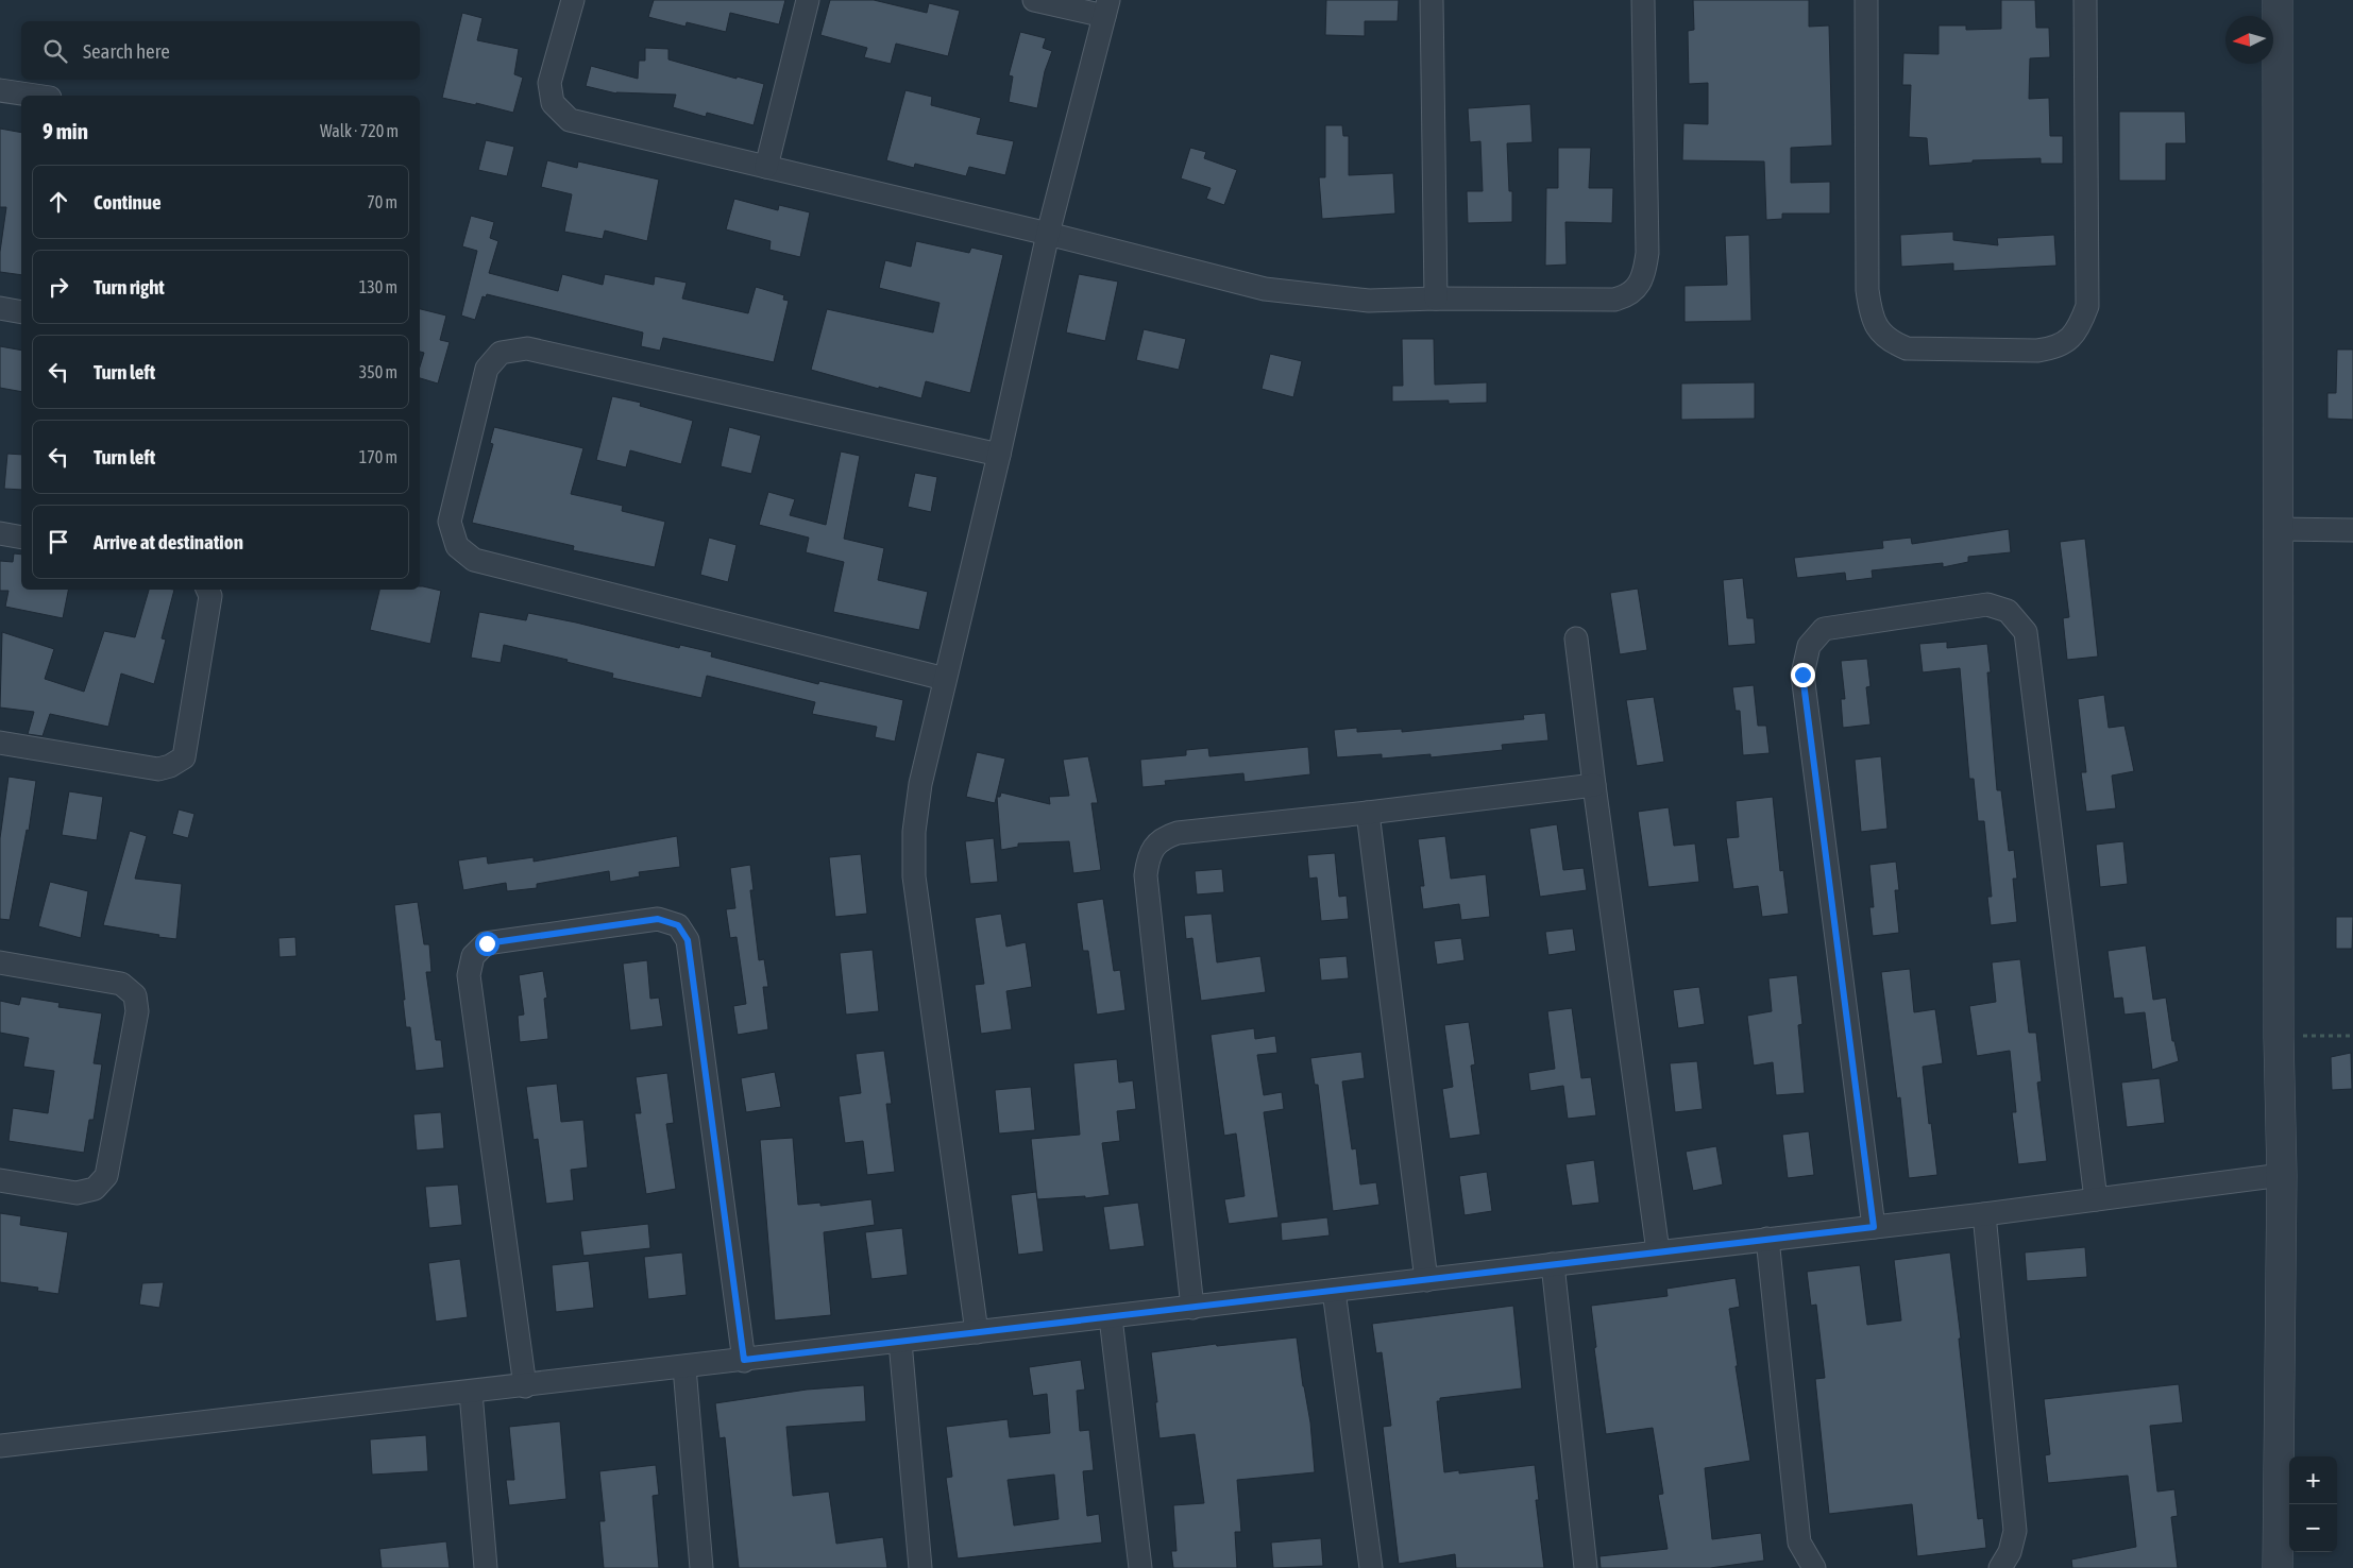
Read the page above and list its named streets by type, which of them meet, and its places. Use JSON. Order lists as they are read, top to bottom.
{
  "north": "left",
  "page": {
    "search": "Search here",
    "heading": ["9 min", "Walk · 720 m"],
    "list": [
      ["Continue", "70 m"],
      ["Turn right", "130 m"],
      ["Turn left", "350 m"],
      ["Turn left", "170 m"],
      "Arrive at destination"
    ],
    "map_buttons": ["+", "−"]
  }
}
